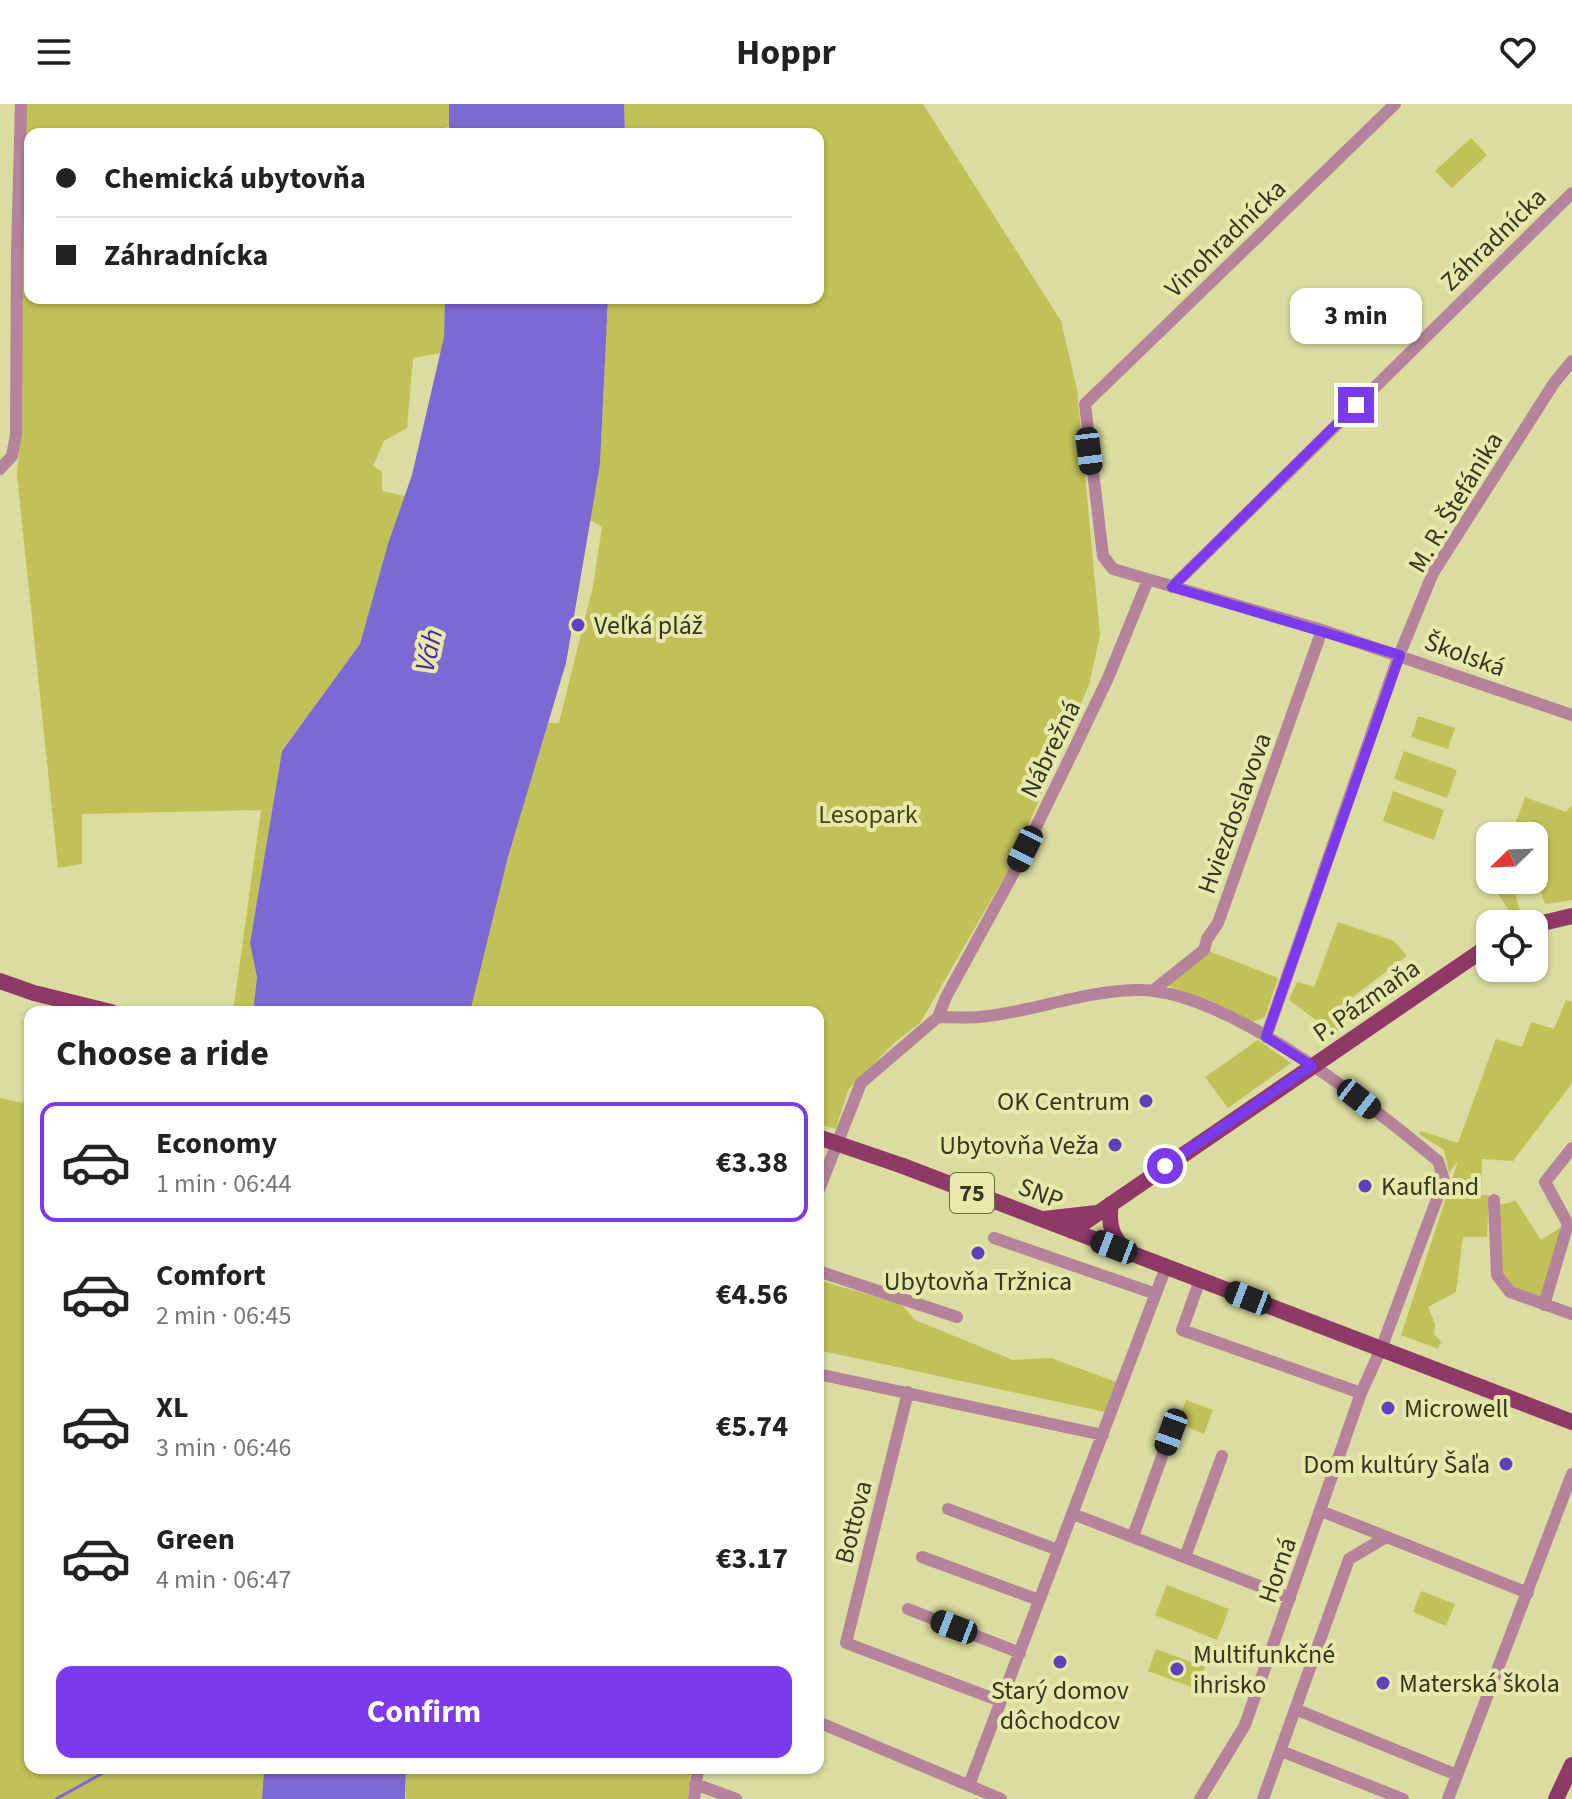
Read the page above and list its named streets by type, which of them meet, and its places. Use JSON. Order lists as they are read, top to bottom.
{
  "streets": {
    "main road": ["P. Pázmaňa", "75", "SNP"],
    "street": [
      "Vinohradnícka",
      "Záhradnícka",
      "M. R. Štefánika",
      "Školská",
      "Nábrežná",
      "Hviezdoslavova",
      "Bottova",
      "Horná"
    ]
  },
  "crossings": [
    ["Vinohradnícka", "Školská"],
    ["Záhradnícka", "Školská"],
    ["M. R. Štefánika", "Školská"],
    ["M. R. Štefánika", "Horná"],
    ["Školská", "Nábrežná"],
    ["Školská", "Hviezdoslavova"],
    ["Hviezdoslavova", "Horná"],
    ["P. Pázmaňa", "SNP"],
    ["P. Pázmaňa", "Horná"],
    ["SNP", "Horná"]
  ],
  "water": ["Váh"],
  "parks": ["Lesopark"],
  "places": [
    "Veľká pláž",
    "OK Centrum",
    "Ubytovňa Veža",
    "Kaufland",
    "Ubytovňa Tržnica",
    "Microwell",
    "Dom kultúry Šaľa",
    "Starý domov dôchodcov",
    "Multifunkčné ihrisko",
    "Materská škola"
  ],
  "north": "bottom left",
  "page": {
    "header": "Hoppr",
    "banner": ["Chemická ubytovňa", "Záhradnícka"],
    "bubble": "3 min",
    "heading": "Choose a ride",
    "list": [
      {
        "name": "Economy",
        "note": "1 min · 06:44",
        "value": "€3.38"
      },
      {
        "name": "Comfort",
        "note": "2 min · 06:45",
        "value": "€4.56"
      },
      {
        "name": "XL",
        "note": "3 min · 06:46",
        "value": "€5.74"
      },
      {
        "name": "Green",
        "note": "4 min · 06:47",
        "value": "€3.17"
      }
    ],
    "buttons": "Confirm"
  }
}
